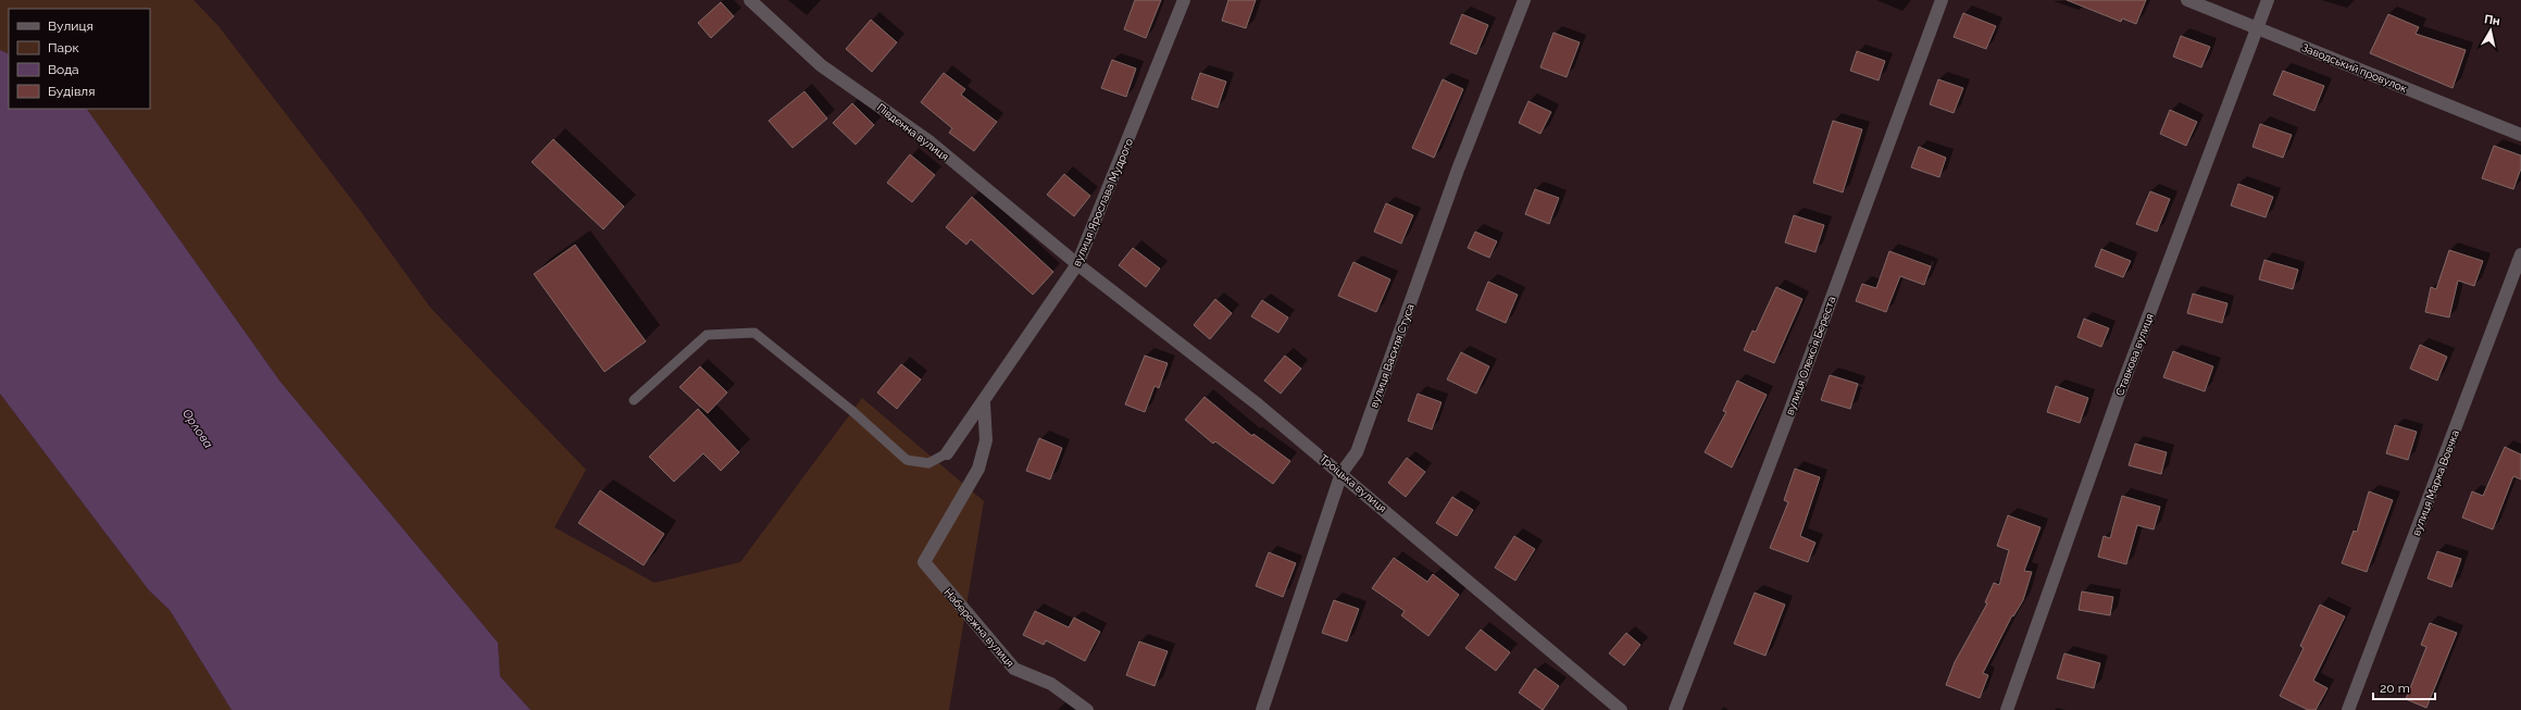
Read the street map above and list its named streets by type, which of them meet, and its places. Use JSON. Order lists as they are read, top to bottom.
{
  "streets": {
    "street": [
      "Заводський провулок",
      "Південна вулиця",
      "вулиця Ярослава Мудрого",
      "Ставкова вулиця",
      "вулиця Василя Стуса",
      "вулиця Олексія Береста",
      "Троїцька вулиця",
      "вулиця Марка Вовчка",
      "Набережна вулиця"
    ]
  },
  "crossings": [
    ["Заводський провулок", "Ставкова вулиця"],
    ["Південна вулиця", "вулиця Ярослава Мудрого"],
    ["Південна вулиця", "Троїцька вулиця"],
    ["вулиця Ярослава Мудрого", "Троїцька вулиця"],
    ["вулиця Ярослава Мудрого", "Набережна вулиця"],
    ["вулиця Василя Стуса", "Троїцька вулиця"]
  ],
  "water": ["Орлова"],
  "legend": [
    "Вулиця",
    "Парк",
    "Вода",
    "Будівля"
  ],
  "scale_bar": "20 m",
  "north": "top"
}
